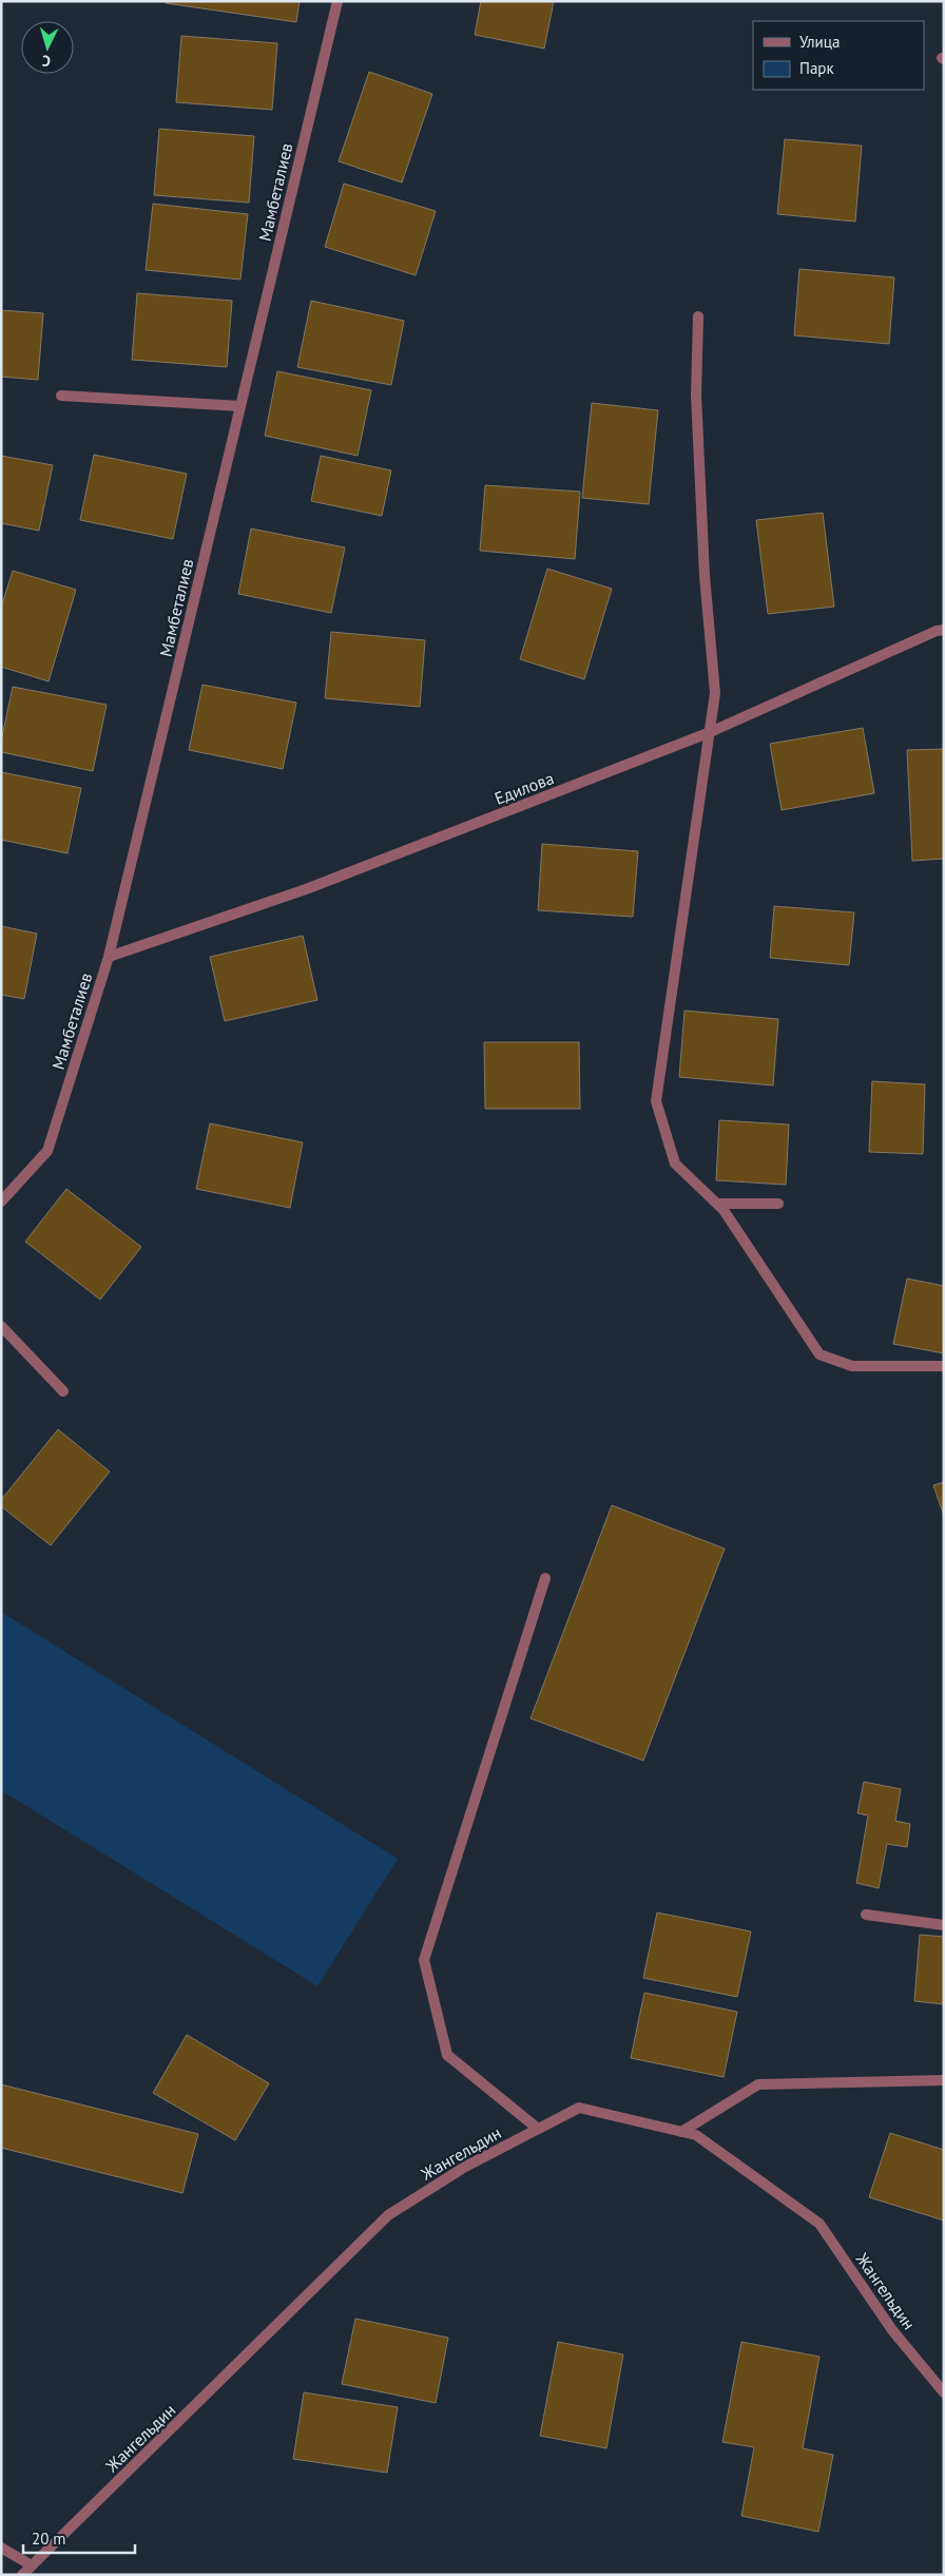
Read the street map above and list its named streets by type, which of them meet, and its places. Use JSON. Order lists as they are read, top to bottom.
{
  "streets": {
    "street": ["Мамбеталиев", "Едилова", "Жангельдин"]
  },
  "crossings": [
    ["Мамбеталиев", "Едилова"]
  ],
  "legend": ["Улица", "Парк"],
  "scale_bar": "20 m",
  "north": "bottom"
}
